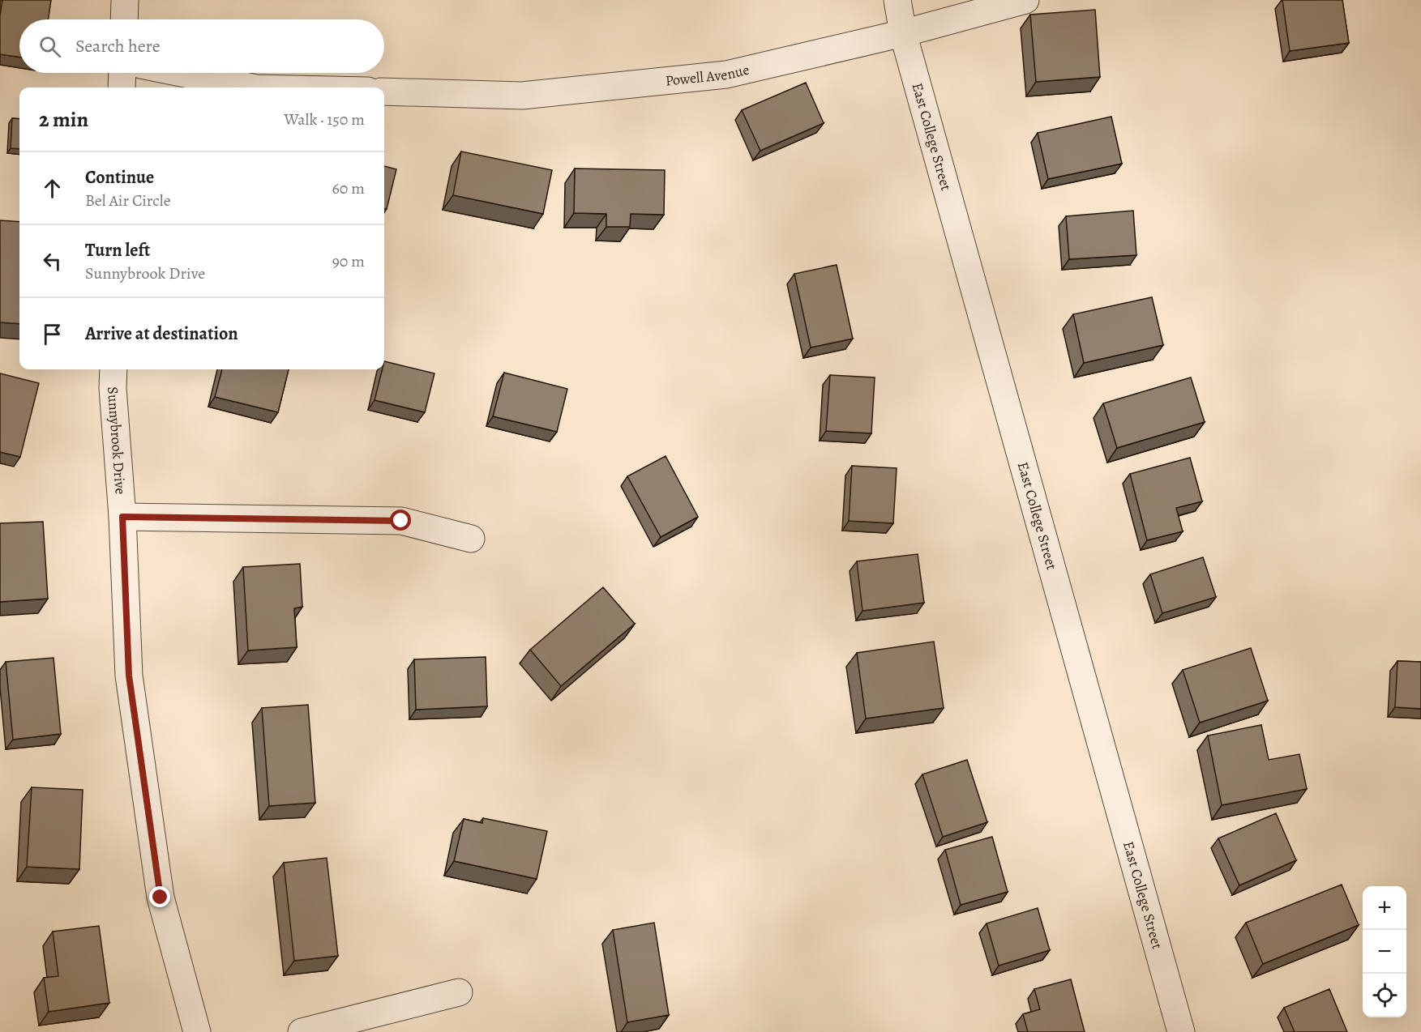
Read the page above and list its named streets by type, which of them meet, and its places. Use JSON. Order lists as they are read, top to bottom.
{
  "streets": {
    "street": ["Powell Avenue", "East College Street", "Sunnybrook Drive"]
  },
  "crossings": [
    ["Powell Avenue", "East College Street"]
  ],
  "page": {
    "search": "Search here",
    "heading": ["2 min", "Walk · 150 m"],
    "list": [
      ["Continue", "Bel Air Circle", "60 m"],
      ["Turn left", "Sunnybrook Drive", "90 m"],
      "Arrive at destination"
    ],
    "map_buttons": ["+", "−"]
  }
}
